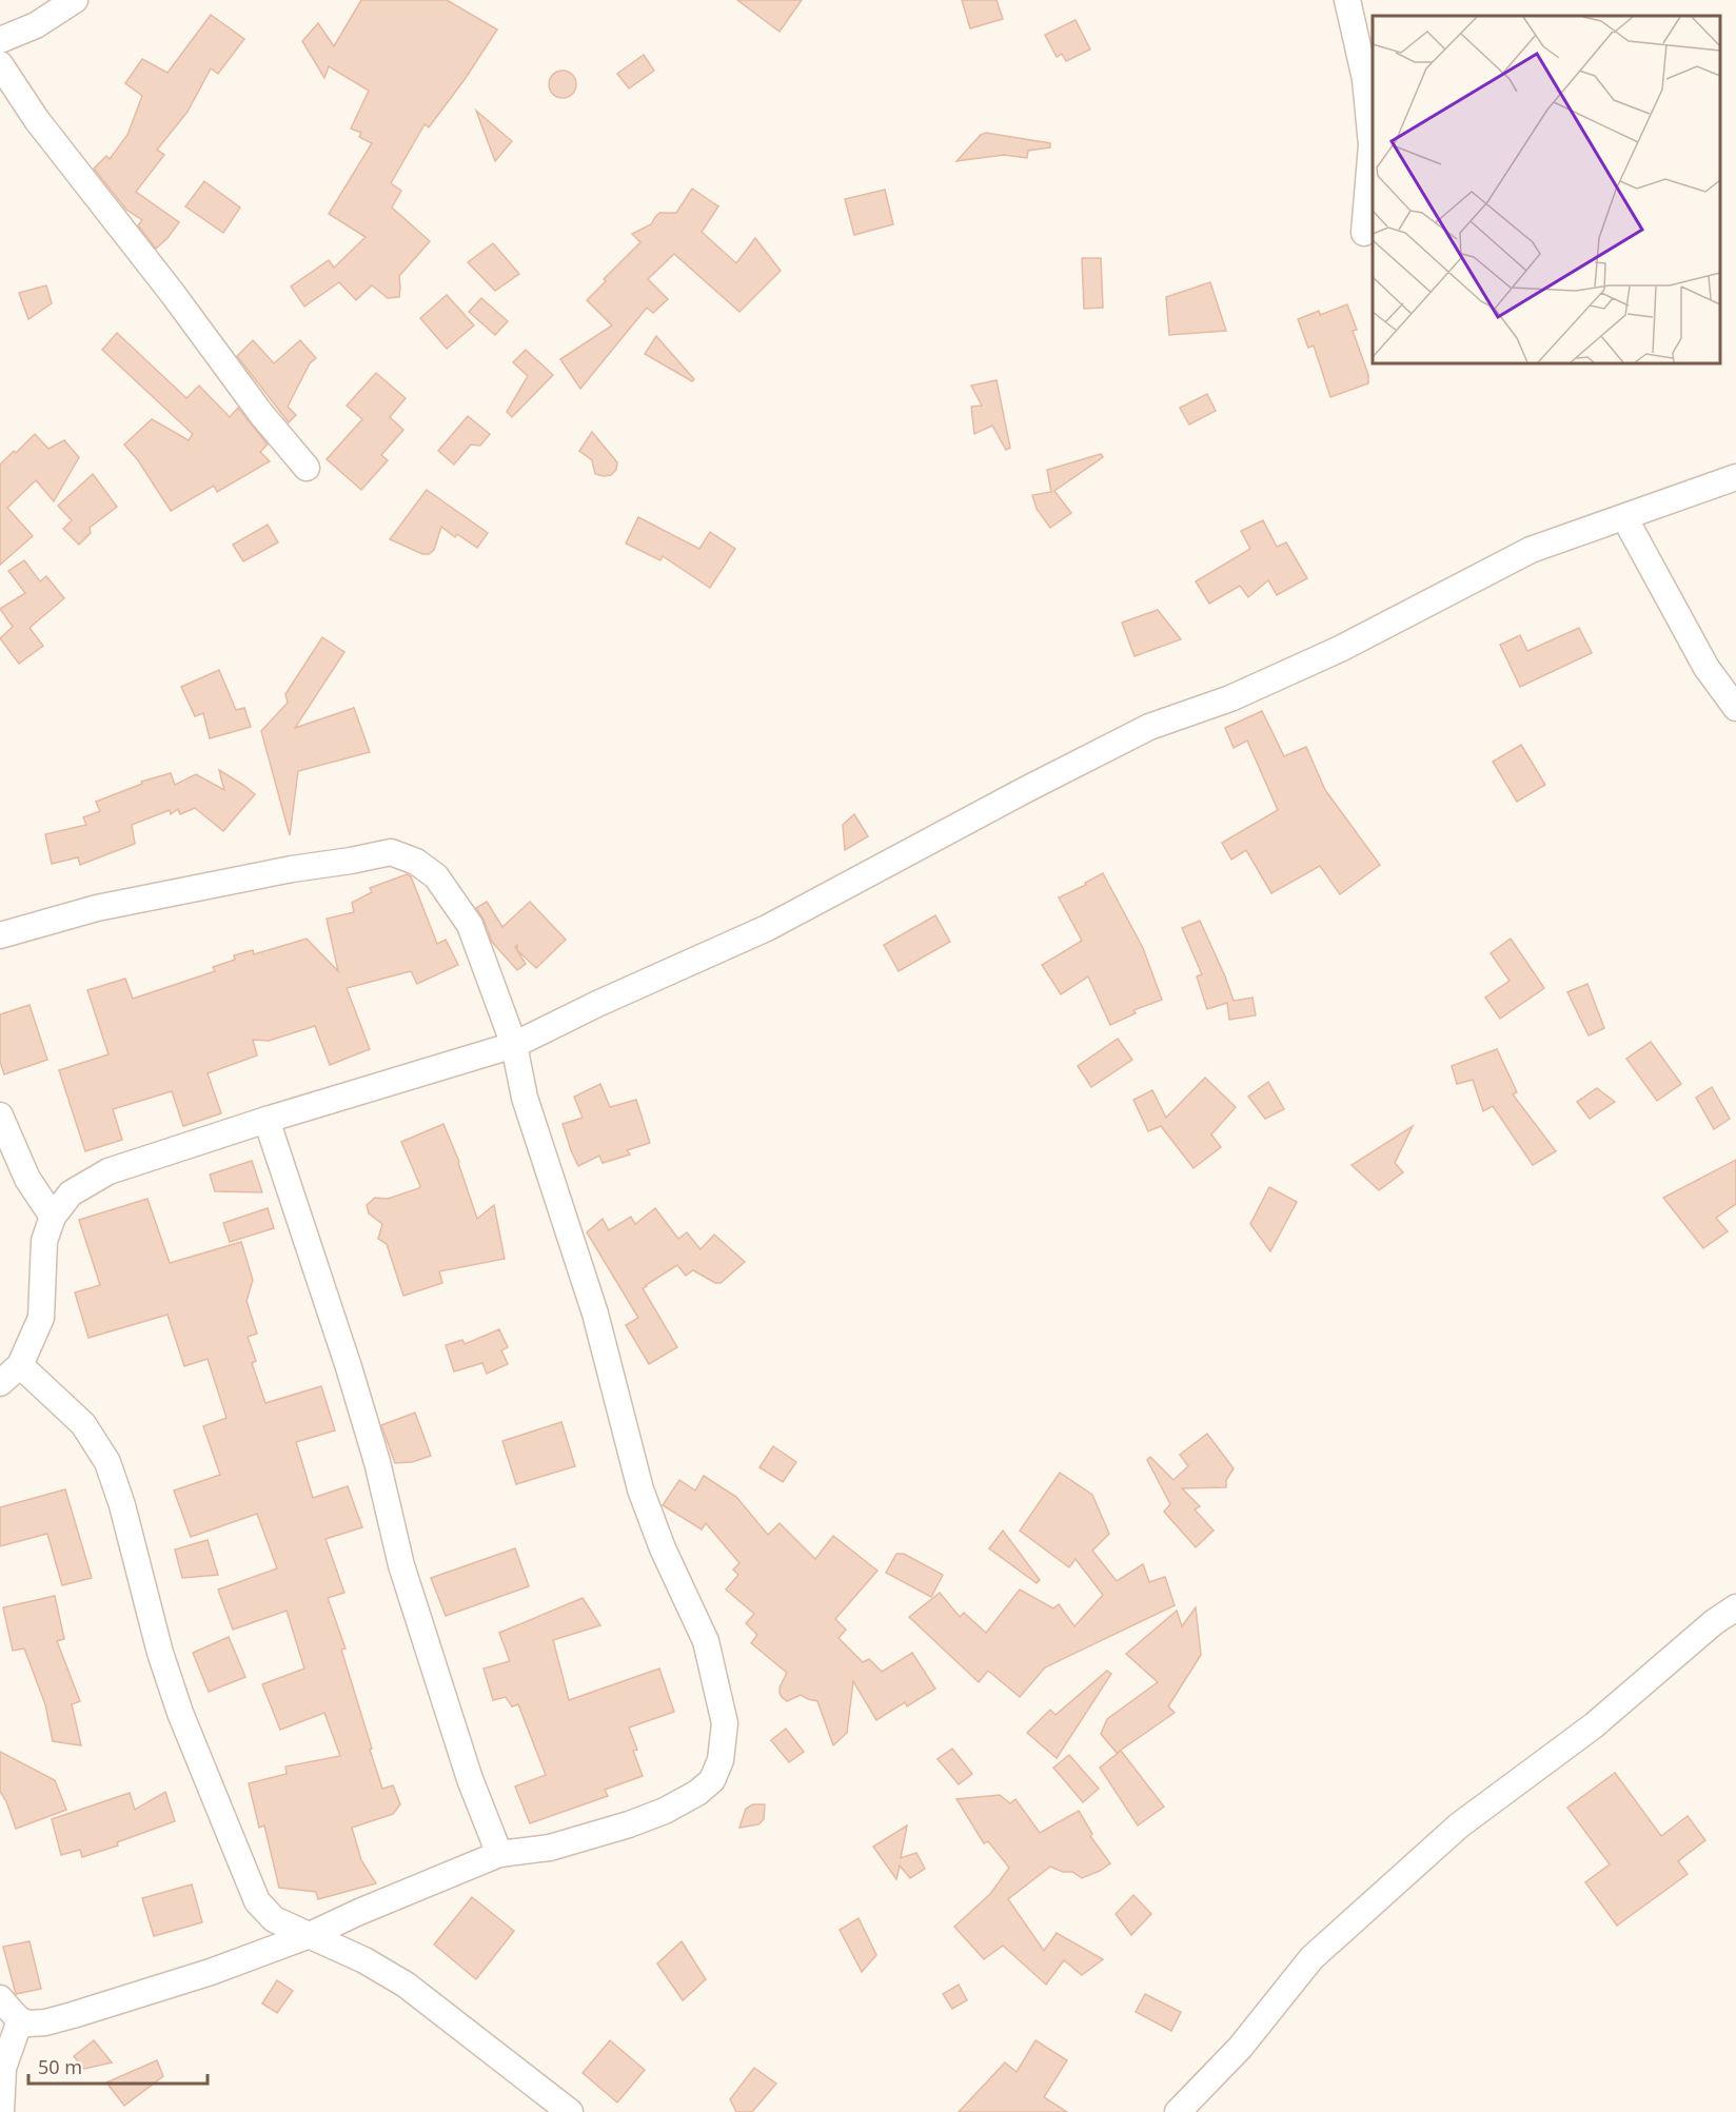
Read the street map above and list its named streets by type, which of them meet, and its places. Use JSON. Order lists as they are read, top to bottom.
{
  "scale_bar": "50 m"
}
